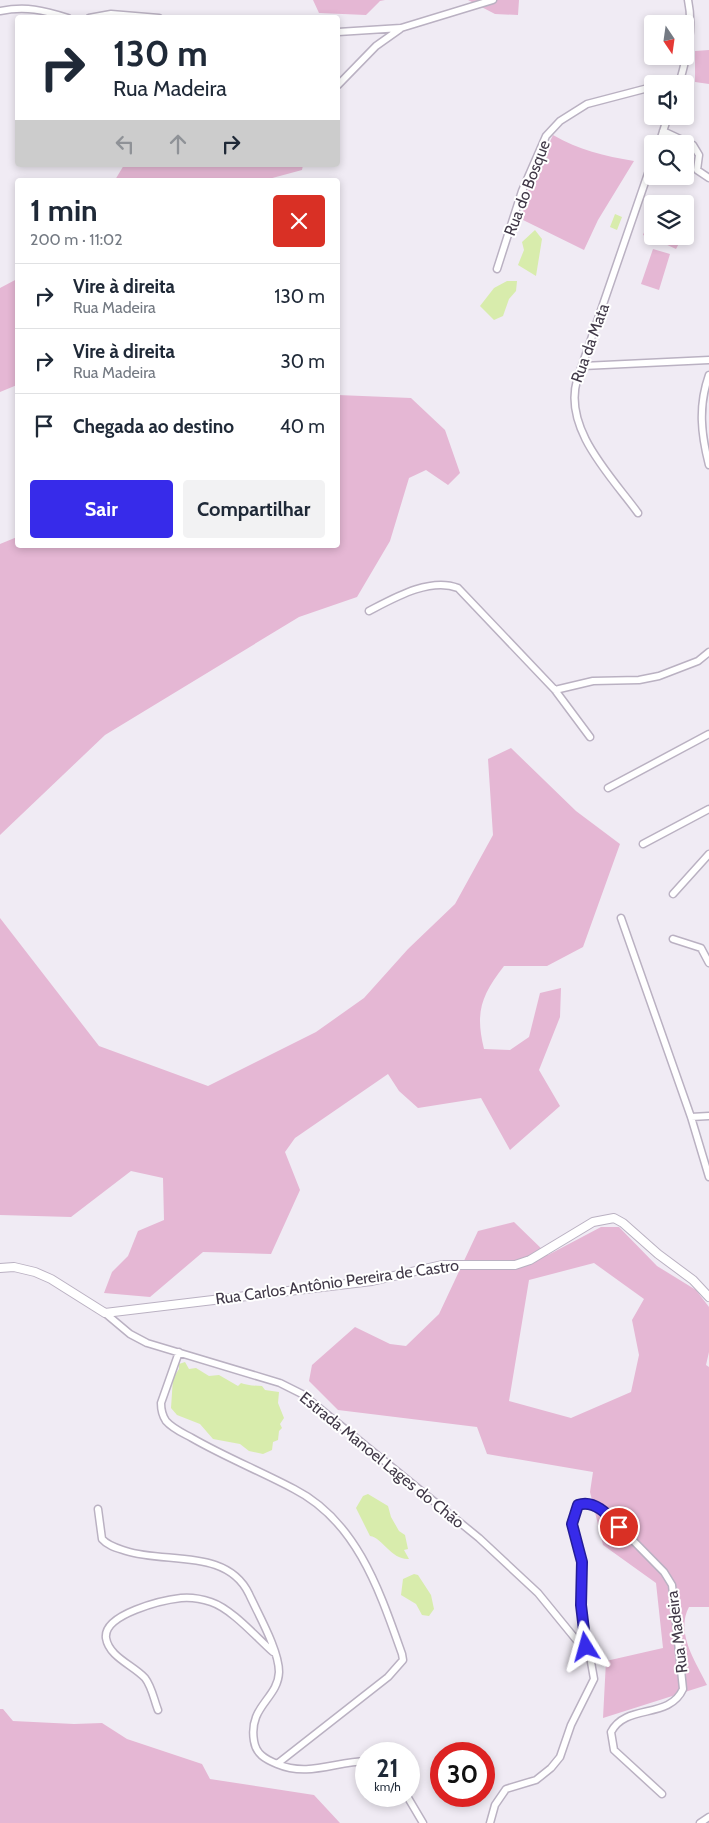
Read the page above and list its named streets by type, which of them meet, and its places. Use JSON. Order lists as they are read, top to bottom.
{
  "streets": {
    "street": [
      "Rua do Bosque",
      "Rua da Mata",
      "Rua Carlos Antônio Pereira de Castro",
      "Estrada Manoel Lages do Chão",
      "Rua Madeira"
    ]
  },
  "crossings": [
    ["Rua Carlos Antônio Pereira de Castro", "Estrada Manoel Lages do Chão"],
    ["Estrada Manoel Lages do Chão", "Rua Madeira"]
  ],
  "north": "bottom",
  "page": {
    "turn": ["130 m", "Rua Madeira"],
    "heading": ["1 min", "200 m · 11:02"],
    "list": [
      {
        "name": "Vire à direita",
        "note": "Rua Madeira",
        "value": "130 m"
      },
      {
        "name": "Vire à direita",
        "note": "Rua Madeira",
        "value": "30 m"
      },
      {
        "name": "Chegada ao destino",
        "value": "40 m"
      }
    ],
    "buttons": ["Sair", "Compartilhar"],
    "speed": "21 km/h",
    "limit": "30"
  }
}
